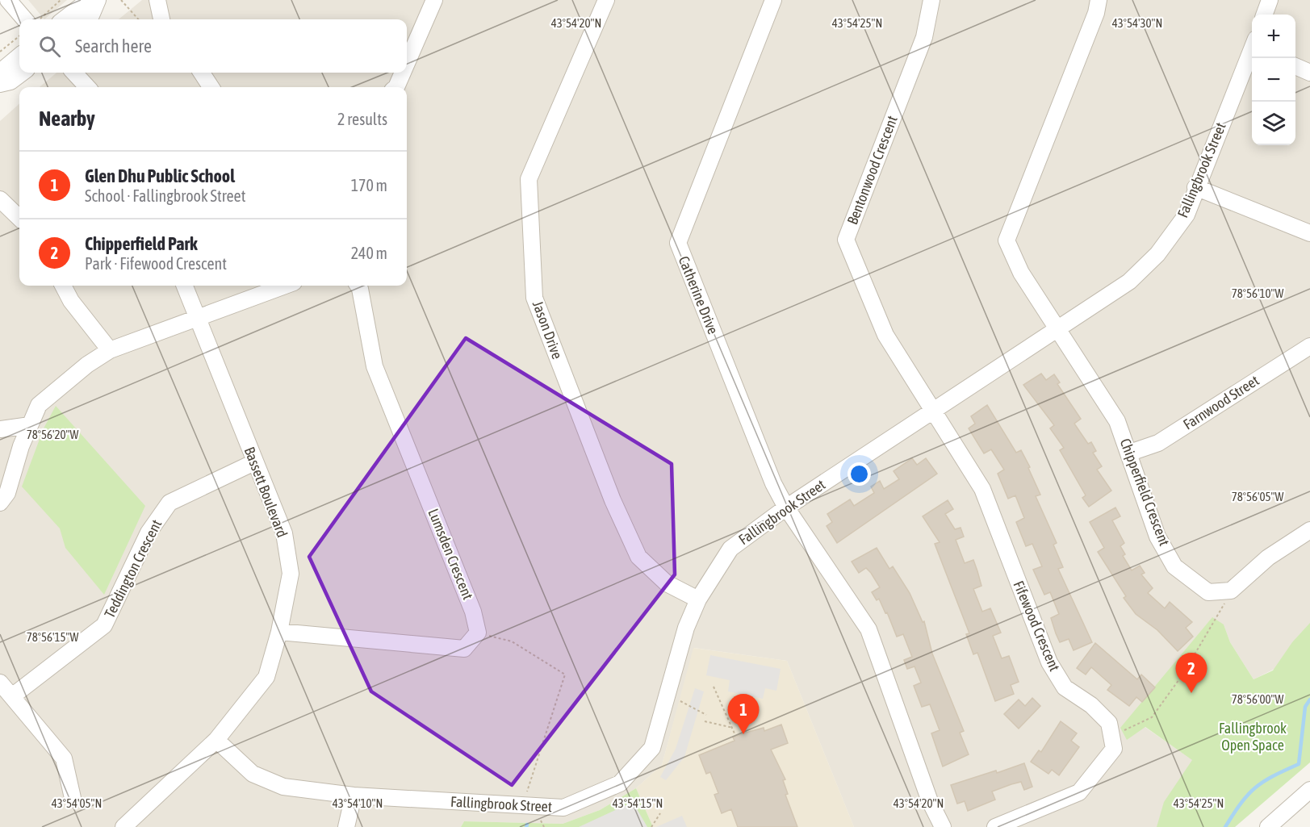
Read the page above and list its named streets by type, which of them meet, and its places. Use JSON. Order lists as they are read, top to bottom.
{
  "streets": {
    "street": [
      "Bentonwood Crescent",
      "Fallingbrook Street",
      "Catherine Drive",
      "Jason Drive",
      "Farnwood Street",
      "Bassett Boulevard",
      "Chipperfield Crescent",
      "Lumsden Crescent",
      "Teddington Crescent",
      "Fifewood Crescent"
    ]
  },
  "crossings": [
    ["Bentonwood Crescent", "Fallingbrook Street"],
    ["Bentonwood Crescent", "Fifewood Crescent"],
    ["Fallingbrook Street", "Catherine Drive"],
    ["Fallingbrook Street", "Jason Drive"],
    ["Fallingbrook Street", "Bassett Boulevard"],
    ["Fallingbrook Street", "Chipperfield Crescent"],
    ["Fallingbrook Street", "Fifewood Crescent"],
    ["Farnwood Street", "Chipperfield Crescent"],
    ["Bassett Boulevard", "Teddington Crescent"]
  ],
  "parks": ["Fallingbrook Open Space"],
  "page": {
    "map_buttons": ["+", "−"],
    "search": "Search here",
    "heading": ["Nearby", "2 results"],
    "list": [
      {
        "mark": "1",
        "name": "Glen Dhu Public School",
        "note": "School · Fallingbrook Street",
        "value": "170 m"
      },
      {
        "mark": "2",
        "name": "Chipperfield Park",
        "note": "Park · Fifewood Crescent",
        "value": "240 m"
      }
    ],
    "pins": ["2", "1"]
  },
  "coordinates": [
    "43°54'20\"N",
    "43°54'25\"N",
    "43°54'30\"N",
    "78°56'10\"W",
    "78°56'20\"W",
    "78°56'05\"W",
    "78°56'15\"W",
    "78°56'00\"W",
    "43°54'05\"N",
    "43°54'10\"N",
    "43°54'15\"N"
  ]
}
